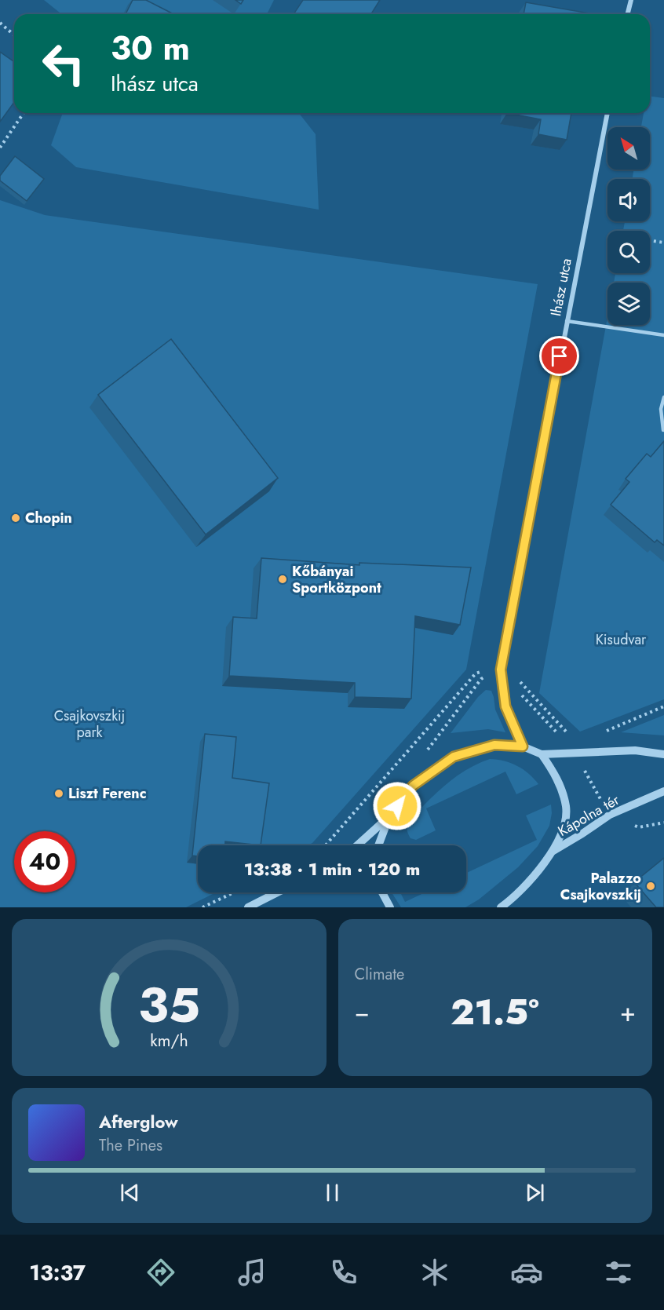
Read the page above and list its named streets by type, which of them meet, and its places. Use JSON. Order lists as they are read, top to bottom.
{
  "streets": {
    "street": ["Ihász utca", "Kápolna tér"]
  },
  "parks": ["Kisudvar", "Csajkovszkij park"],
  "places": [
    "Chopin",
    "Kőbányai Sportközpont",
    "Liszt Ferenc",
    "Palazzo Csajkovszkij"
  ],
  "north": "top left",
  "page": {
    "turn": ["30 m", "Ihász utca"],
    "limit": "40",
    "trip": "13:38 · 1 min · 120 m",
    "tile": "Climate",
    "heat": ["−", "21.5°", "+"],
    "song": ["Afterglow", "The Pines"],
    "tabs": "13:37",
    "gauge": ["35", "km/h"]
  }
}
